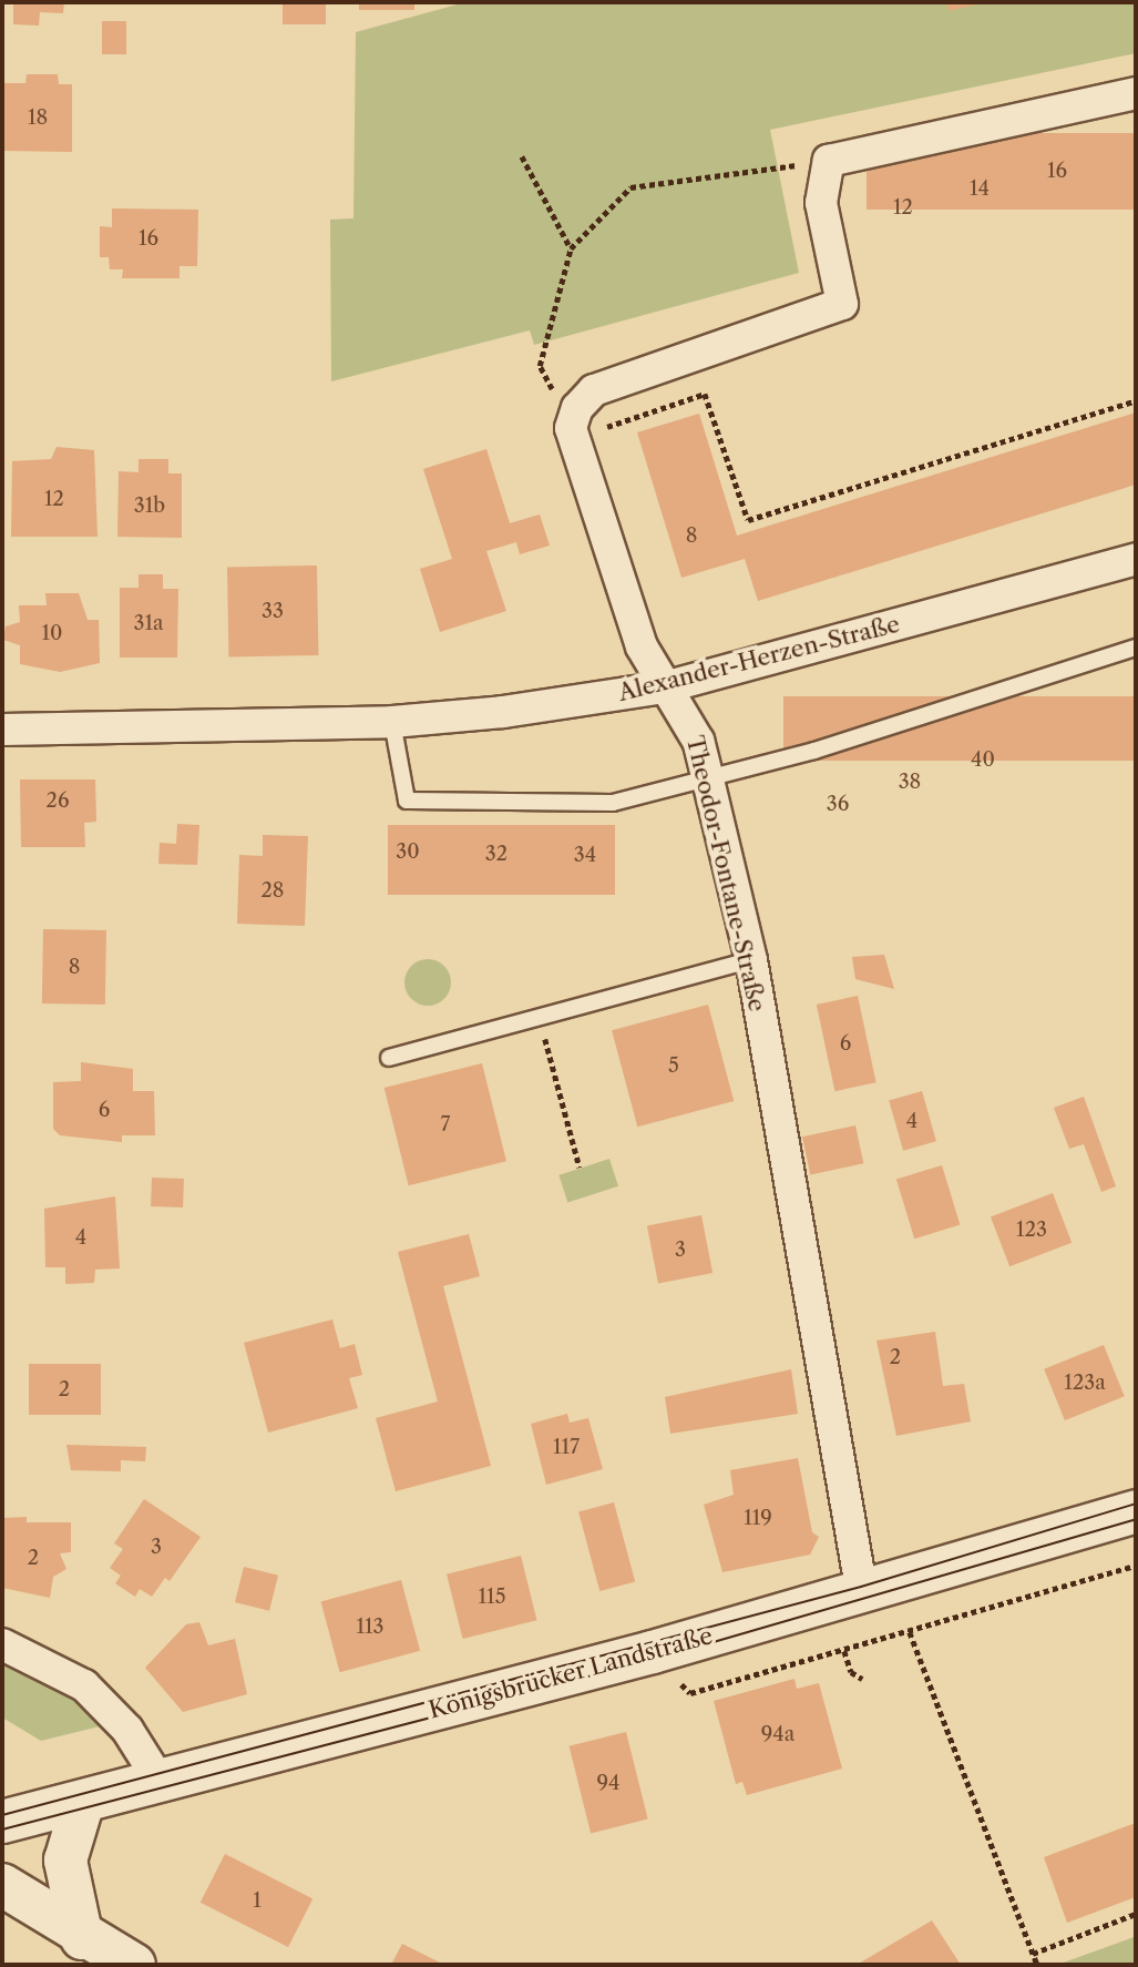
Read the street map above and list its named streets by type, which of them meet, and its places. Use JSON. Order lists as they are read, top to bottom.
{
  "streets": {
    "main road": ["Königsbrücker Landstraße"],
    "street": ["Alexander-Herzen-Straße", "Theodor-Fontane-Straße"]
  },
  "crossings": [
    ["Alexander-Herzen-Straße", "Theodor-Fontane-Straße"],
    ["Theodor-Fontane-Straße", "Königsbrücker Landstraße"]
  ],
  "house_numbers": [
    "18",
    "16",
    "14",
    "12",
    "16",
    "12",
    "31b",
    "8",
    "33",
    "31a",
    "10",
    "40",
    "38",
    "26",
    "36",
    "30",
    "32",
    "34",
    "28",
    "8",
    "6",
    "5",
    "6",
    "4",
    "7",
    "123",
    "4",
    "3",
    "2",
    "123a",
    "2",
    "117",
    "119",
    "3",
    "2",
    "115",
    "113",
    "94a",
    "94",
    "1"
  ]
}
